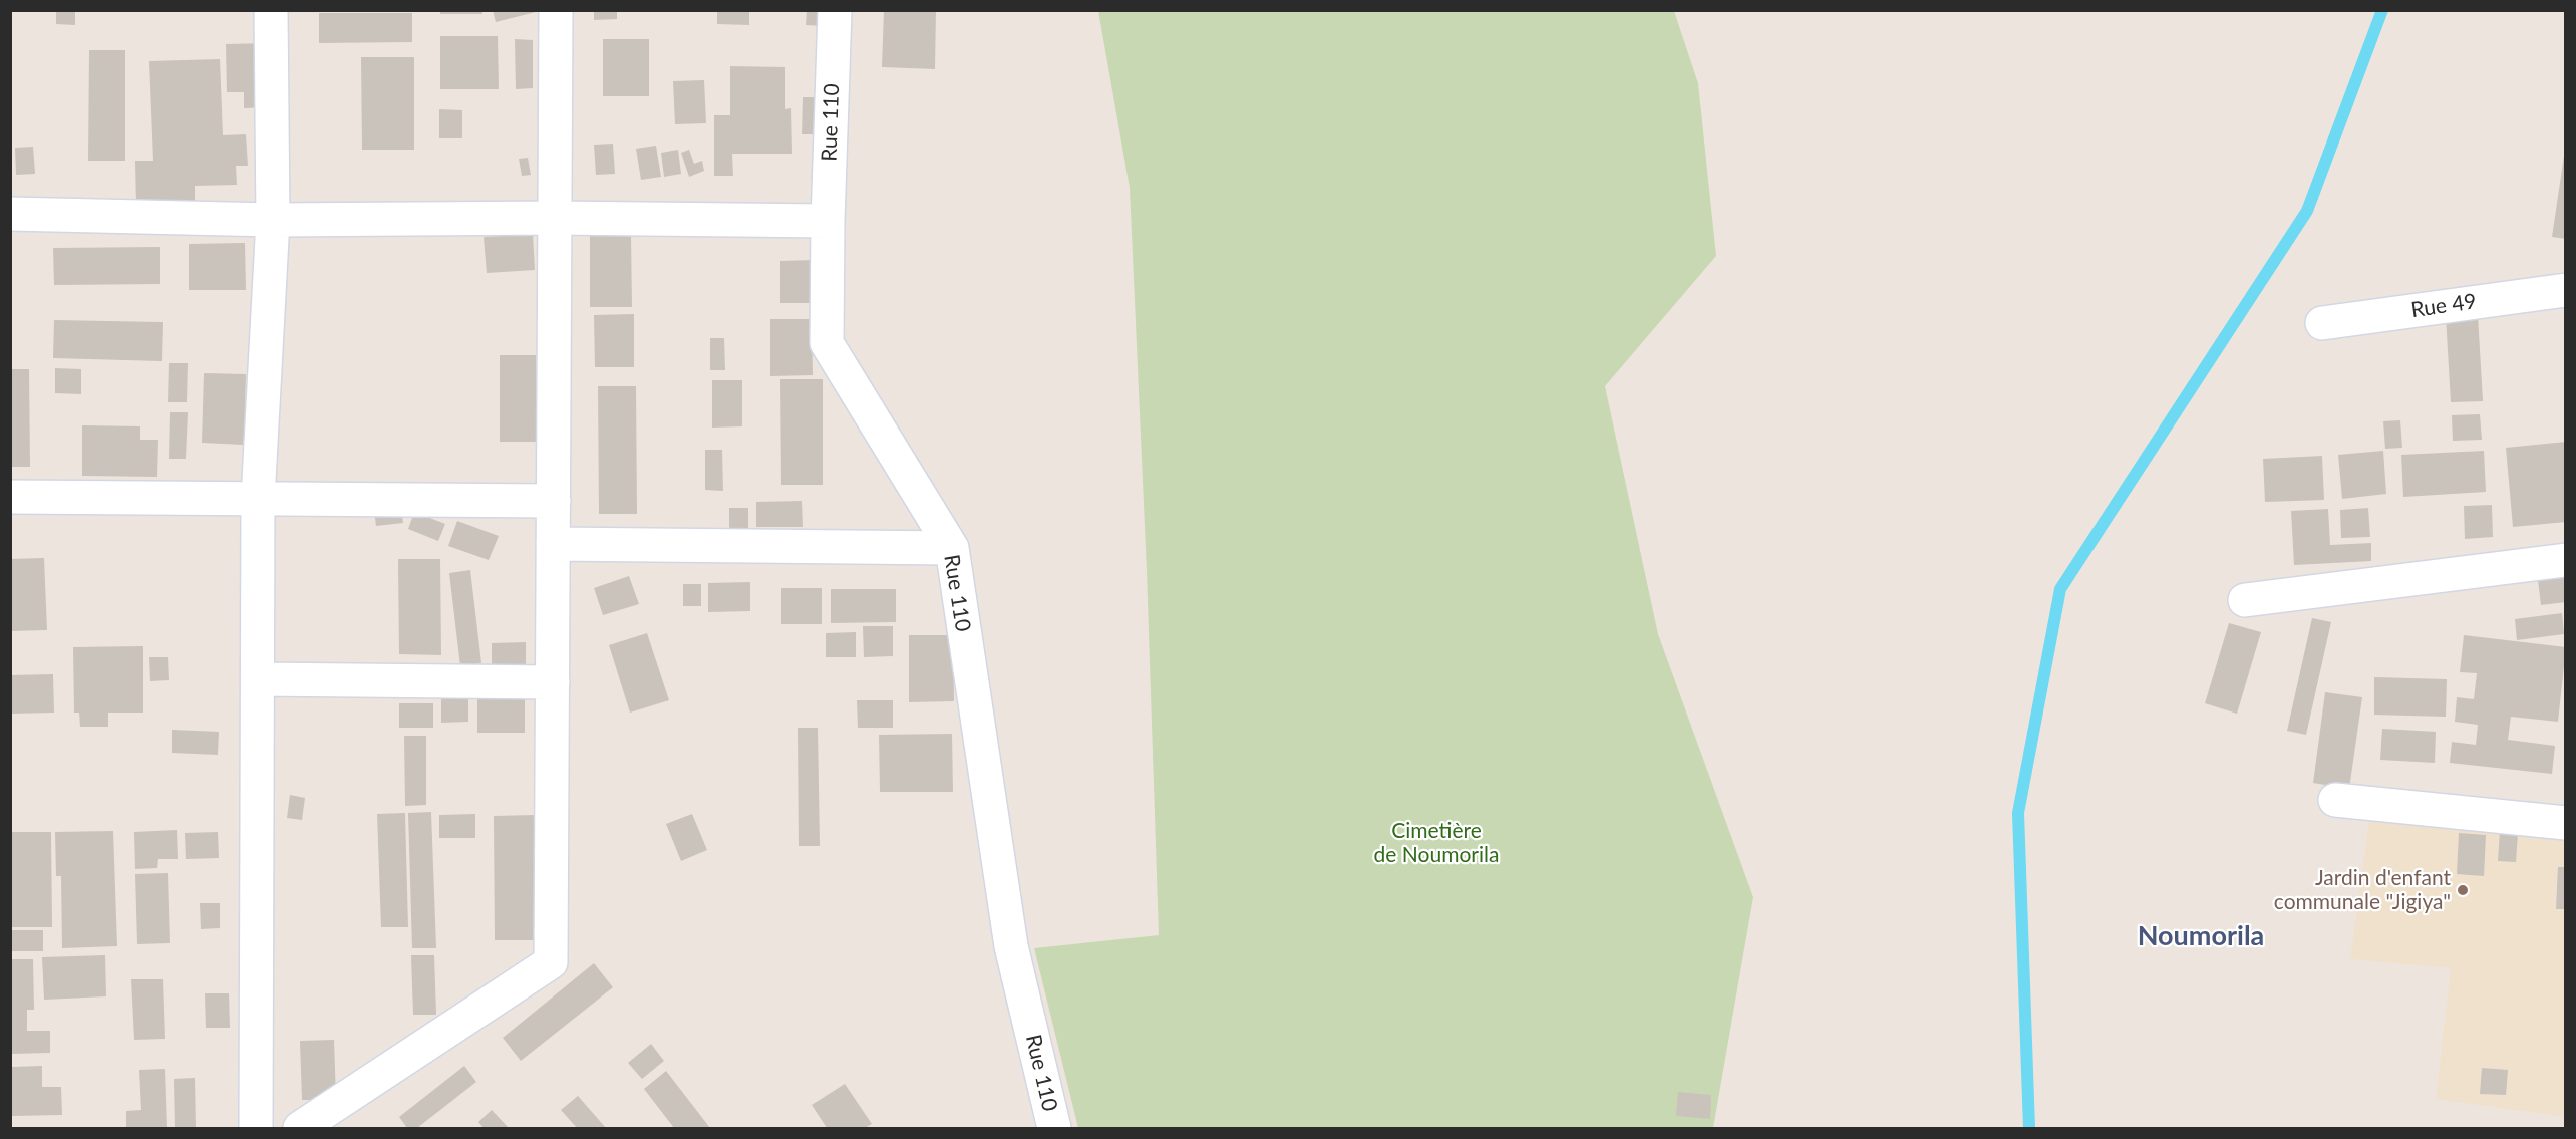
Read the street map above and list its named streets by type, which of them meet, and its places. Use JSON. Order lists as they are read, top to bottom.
{
  "streets": {
    "street": ["Rue 110", "Rue 49"]
  },
  "districts": ["Noumorila"],
  "parks": ["Cimetière de Noumorila"],
  "places": ["Jardin d'enfant communale \"Jigiya\""]
}
